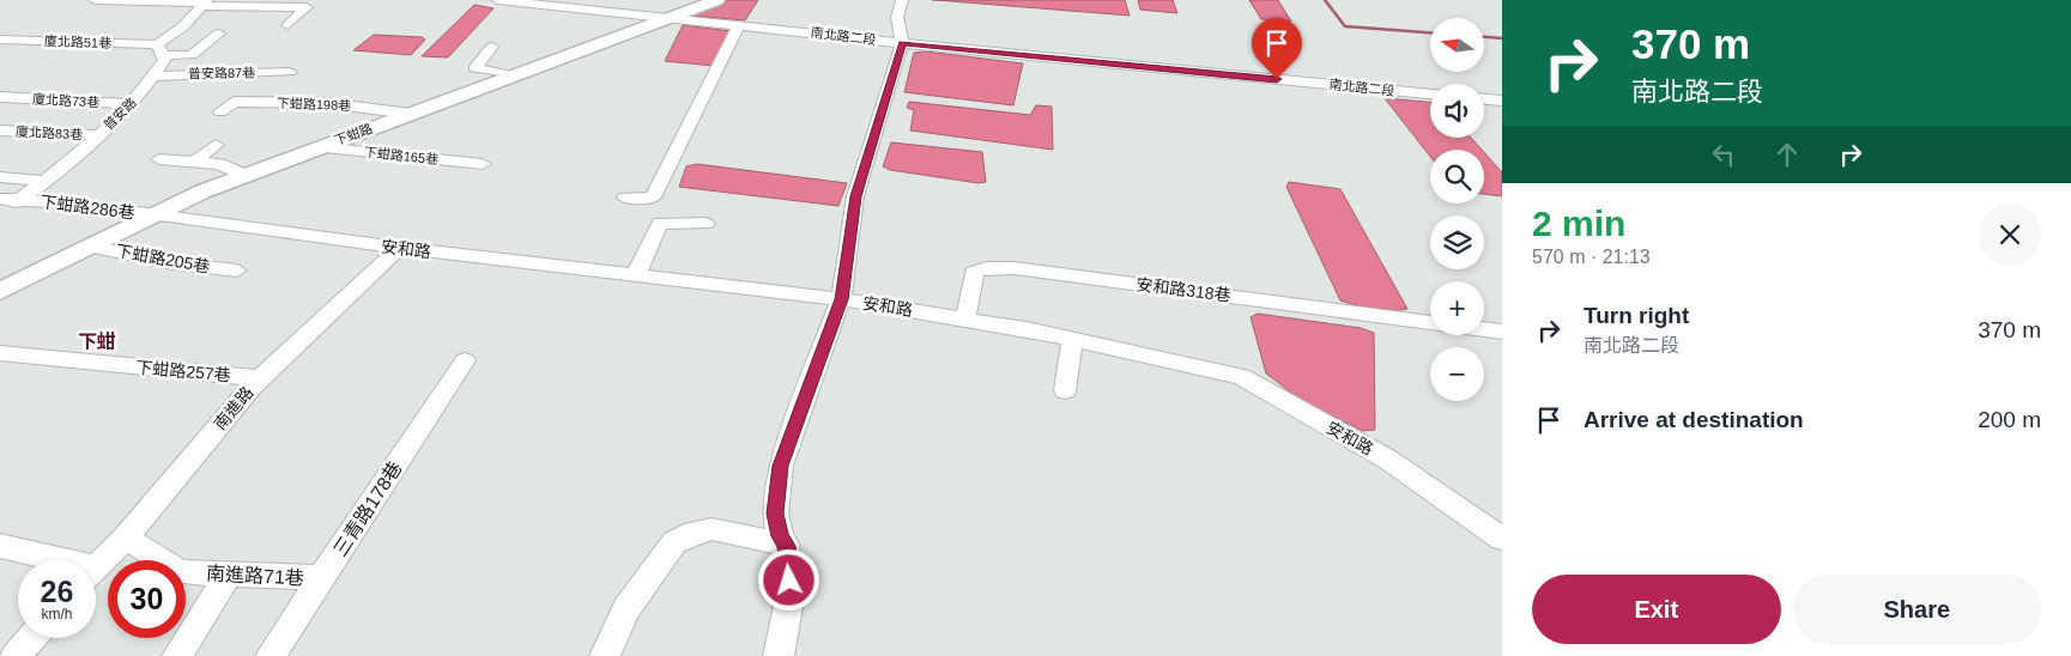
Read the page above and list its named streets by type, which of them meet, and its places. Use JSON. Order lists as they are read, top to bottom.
{
  "streets": {
    "main road": ["下蚶路"],
    "street": [
      "南北路二段",
      "廈北路51巷",
      "普安路87巷",
      "廈北路73巷",
      "下蚶路198巷",
      "普安路",
      "廈北路83巷",
      "下蚶路165巷",
      "下蚶路286巷",
      "安和路",
      "下蚶路205巷",
      "安和路318巷",
      "下蚶路257巷",
      "南進路",
      "三青路178巷",
      "南進路71巷"
    ]
  },
  "crossings": [
    ["南北路二段", "下蚶路"],
    ["廈北路51巷", "普安路"],
    ["普安路87巷", "普安路"],
    ["廈北路73巷", "普安路"],
    ["下蚶路198巷", "下蚶路"],
    ["普安路", "廈北路83巷"],
    ["普安路", "下蚶路286巷"],
    ["下蚶路", "下蚶路165巷"],
    ["下蚶路", "下蚶路286巷"],
    ["下蚶路", "安和路"],
    ["下蚶路", "下蚶路205巷"],
    ["下蚶路286巷", "安和路"],
    ["安和路", "安和路318巷"],
    ["安和路", "南進路"],
    ["下蚶路257巷", "南進路"],
    ["南進路", "南進路71巷"],
    ["三青路178巷", "南進路71巷"]
  ],
  "districts": ["下蚶"],
  "north": "left",
  "page": {
    "turn": ["370 m", "南北路二段"],
    "map_buttons": ["+", "−"],
    "heading": ["2 min", "570 m · 21:13"],
    "list": [
      {
        "name": "Turn right",
        "note": "南北路二段",
        "value": "370 m"
      },
      {
        "name": "Arrive at destination",
        "value": "200 m"
      }
    ],
    "speed": "26 km/h",
    "limit": "30",
    "buttons": ["Exit", "Share"]
  }
}
